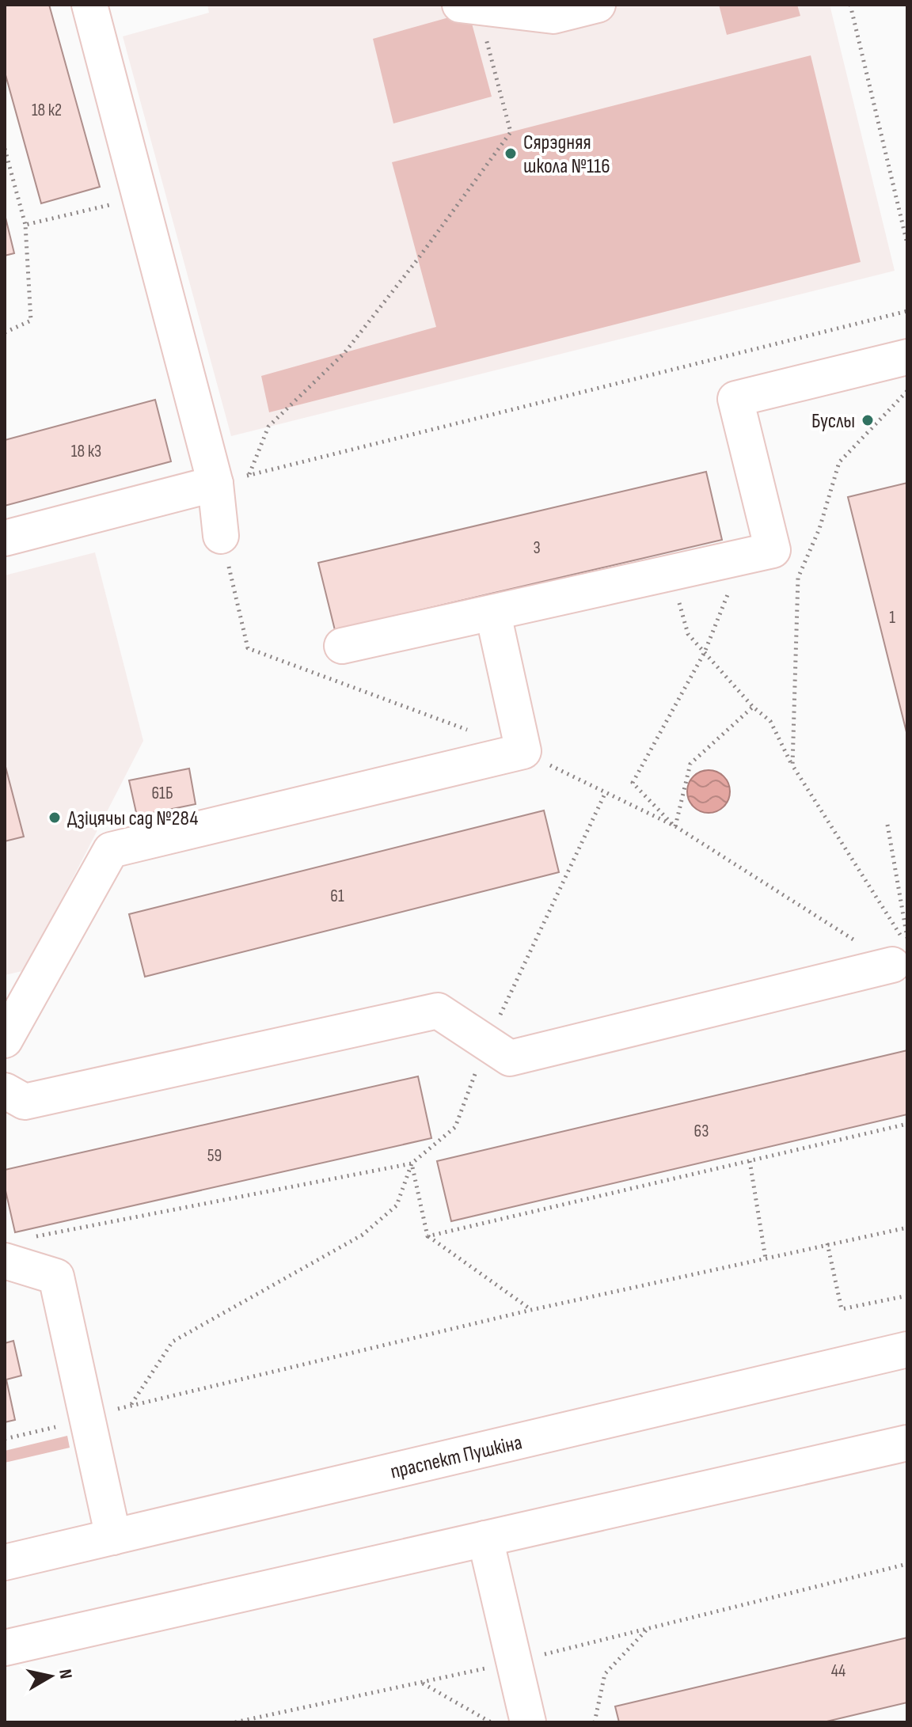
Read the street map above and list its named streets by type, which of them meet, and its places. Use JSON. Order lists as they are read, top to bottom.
{
  "streets": {
    "main road": ["праспект Пушкіна"]
  },
  "places": ["Сярэдняя школа №116", "Буслы", "Дзіцячы сад №284"],
  "house_numbers": [
    "18 к2",
    "18 к3",
    "3",
    "1",
    "61Б",
    "61",
    "63",
    "59",
    "44"
  ],
  "north": "right"
}
